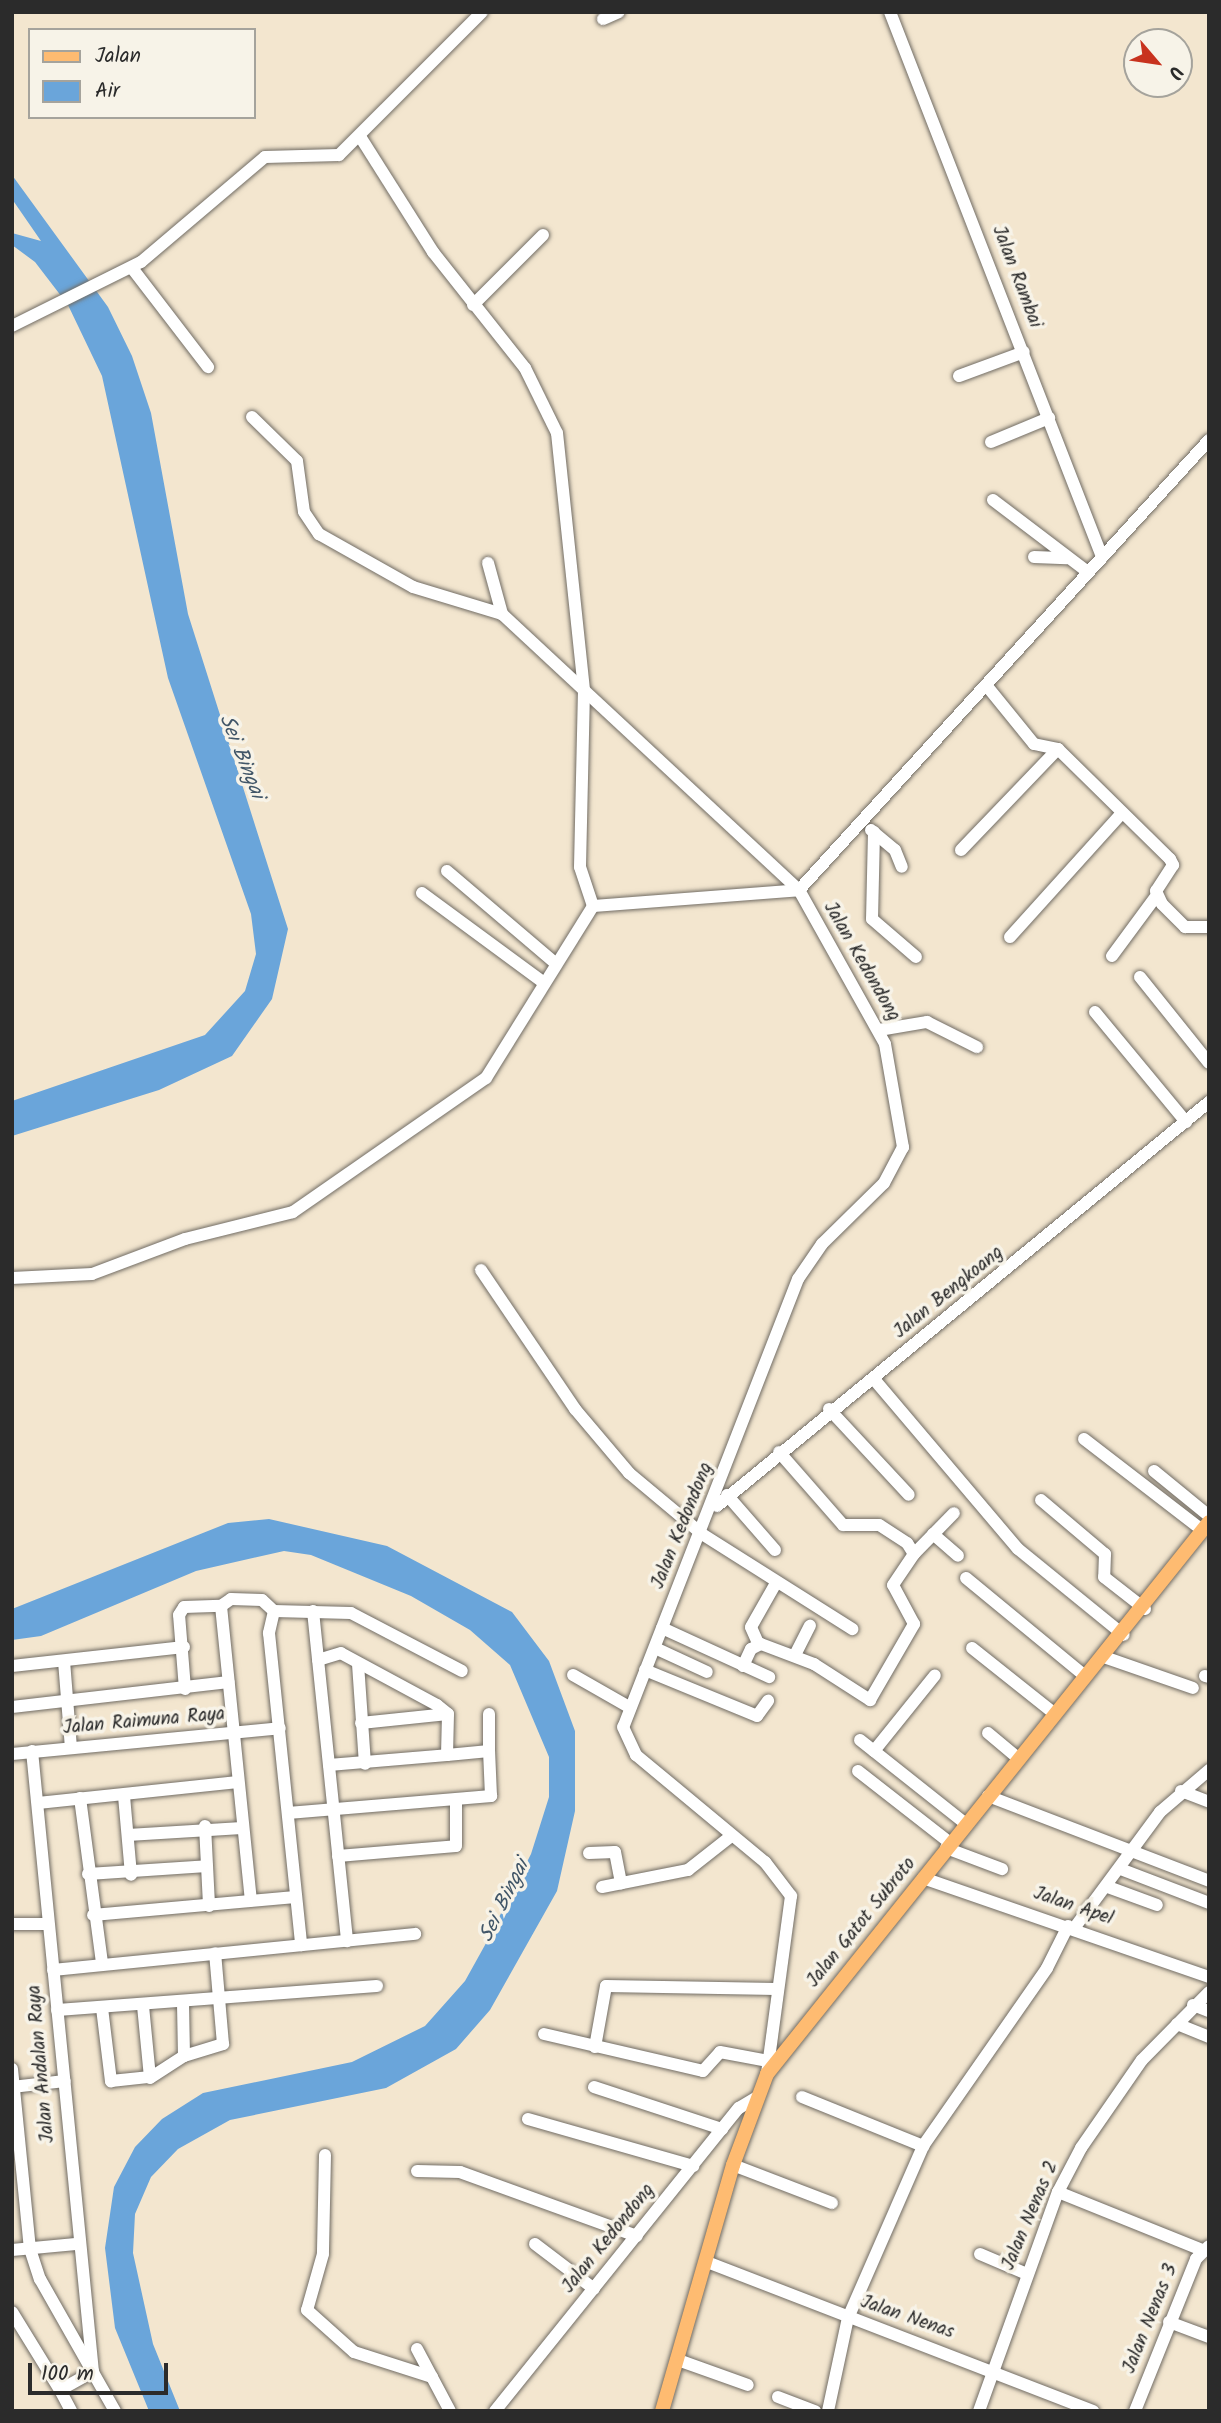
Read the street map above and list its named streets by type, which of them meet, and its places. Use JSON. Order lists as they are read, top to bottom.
{
  "streets": {
    "main road": ["Jalan Gatot Subroto"],
    "street": [
      "Jalan Rambai",
      "Jalan Kedondong",
      "Jalan Bengkoang",
      "Jalan Raimuna Raya",
      "Jalan Apel",
      "Jalan Andalan Raya",
      "Jalan Nenas 2",
      "Jalan Nenas",
      "Jalan Nenas 3"
    ]
  },
  "crossings": [
    ["Jalan Kedondong", "Jalan Bengkoang"],
    ["Jalan Kedondong", "Jalan Gatot Subroto"],
    ["Jalan Raimuna Raya", "Jalan Andalan Raya"],
    ["Jalan Apel", "Jalan Gatot Subroto"],
    ["Jalan Gatot Subroto", "Jalan Nenas"],
    ["Jalan Nenas 2", "Jalan Nenas"]
  ],
  "water": ["Sei Bingai"],
  "legend": ["Jalan", "Air"],
  "scale_bar": "100 m",
  "north": "bottom right"
}
